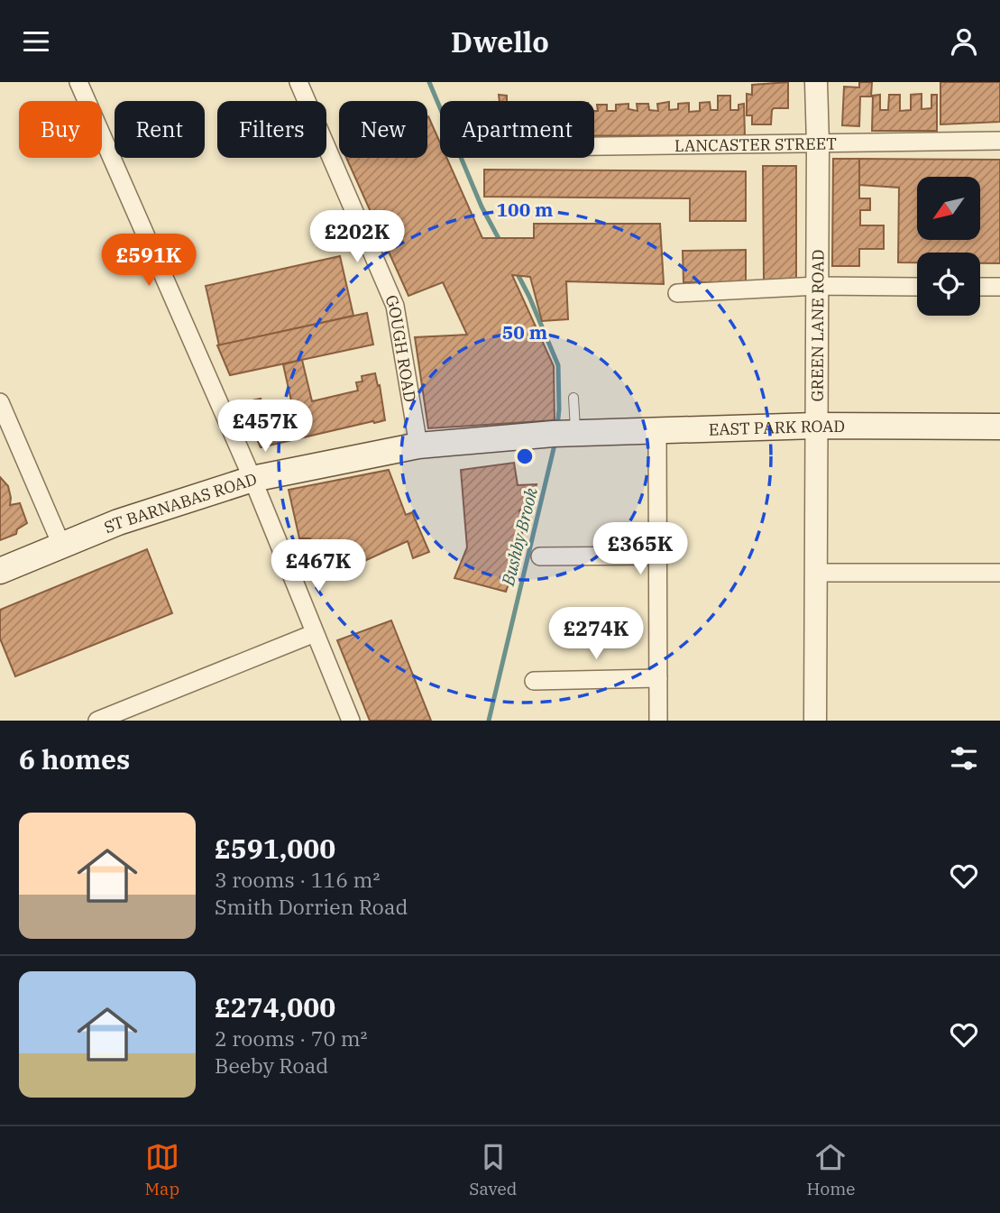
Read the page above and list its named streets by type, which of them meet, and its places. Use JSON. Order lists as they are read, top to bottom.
{
  "streets": {
    "main road": ["EAST PARK ROAD", "ST BARNABAS ROAD"],
    "street": ["LANCASTER STREET", "GREEN LANE ROAD", "GOUGH ROAD"]
  },
  "crossings": [
    ["LANCASTER STREET", "GREEN LANE ROAD"],
    ["GREEN LANE ROAD", "EAST PARK ROAD"],
    ["GOUGH ROAD", "ST BARNABAS ROAD"],
    ["EAST PARK ROAD", "ST BARNABAS ROAD"]
  ],
  "water": ["Bushby Brook"],
  "north": "bottom left",
  "page": {
    "header": "Dwello",
    "chip": [
      "Buy",
      "Rent",
      "Filters",
      "New",
      "Apartment"
    ],
    "price": [
      "£202K",
      "£591K",
      "£457K",
      "£365K",
      "£467K",
      "£274K"
    ],
    "heading": "6 homes",
    "list": [
      {
        "name": "£591,000",
        "note": "3 rooms · 116 m² · Smith Dorrien Road"
      },
      {
        "name": "£274,000",
        "note": "2 rooms · 70 m² · Beeby Road"
      }
    ],
    "tabs": ["Map", "Saved", "Home"]
  },
  "rings": ["100 m", "50 m"]
}
